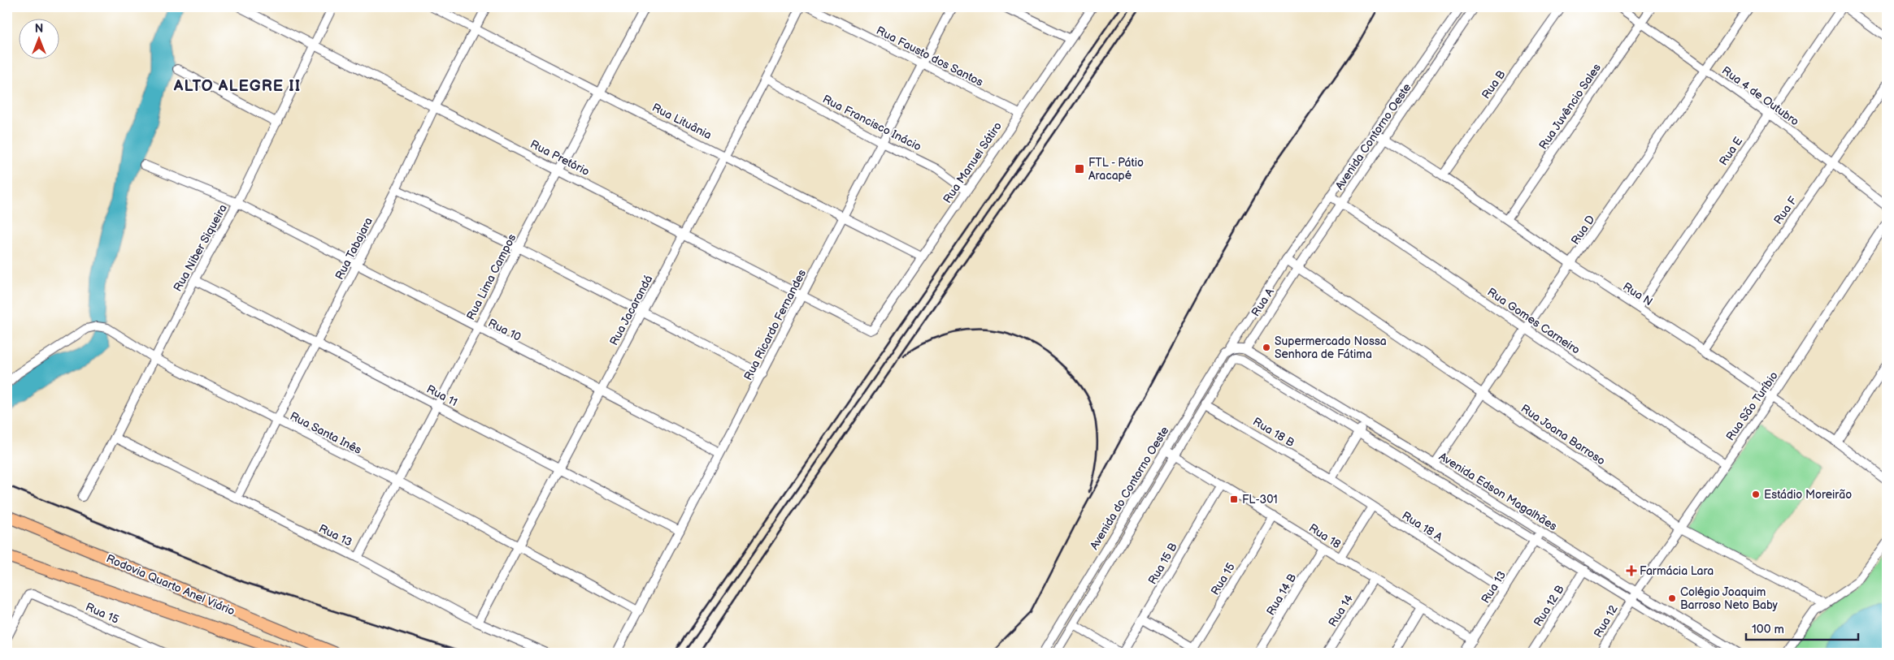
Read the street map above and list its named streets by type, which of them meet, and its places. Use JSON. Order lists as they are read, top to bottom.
{
  "streets": {
    "highway": ["Rodovia Quarto Anel Viário"],
    "street": [
      "Rua Fausto dos Santos",
      "Rua B",
      "Rua 4 de Outubro",
      "Rua Juvêncio Sales",
      "Rua Lituânia",
      "Rua Francisco Inácio",
      "Avenida Contorno Oeste",
      "Rua E",
      "Rua Pretório",
      "Rua Manuel Sátiro",
      "Rua F",
      "Rua D",
      "Rua Niber Siqueira",
      "Rua Tabajara",
      "Rua Lima Campos",
      "Rua N",
      "Rua A",
      "Rua Jacarandá",
      "Rua Gomes Carneiro",
      "Rua Ricardo Fernandes",
      "Rua 10",
      "Rua 11",
      "Rua São Turíbio",
      "Rua 18 B",
      "Rua Santa Inês",
      "Rua Joana Barroso",
      "Avenida do Contorno Oeste",
      "Avenida Edson Magalhães",
      "Rua 18 A",
      "Rua 13",
      "Rua 18",
      "Rua 15 B",
      "Rua 15",
      "Rua 14 B",
      "Rua 12 B",
      "Rua 14",
      "Rua 12"
    ]
  },
  "crossings": [
    ["Rua Fausto dos Santos", "Rua Manuel Sátiro"],
    ["Rua Fausto dos Santos", "Rua Ricardo Fernandes"],
    ["Rua B", "Rua N"],
    ["Rua 4 de Outubro", "Rua Juvêncio Sales"],
    ["Rua 4 de Outubro", "Rua E"],
    ["Rua 4 de Outubro", "Rua F"],
    ["Rua 4 de Outubro", "Rua D"],
    ["Rua Juvêncio Sales", "Rua N"],
    ["Rua Lituânia", "Rua Manuel Sátiro"],
    ["Rua Lituânia", "Rua Tabajara"],
    ["Rua Lituânia", "Rua Lima Campos"],
    ["Rua Lituânia", "Rua Jacarandá"],
    ["Rua Lituânia", "Rua Ricardo Fernandes"],
    ["Rua Francisco Inácio", "Rua Manuel Sátiro"],
    ["Rua Francisco Inácio", "Rua Jacarandá"],
    ["Rua Francisco Inácio", "Rua Ricardo Fernandes"],
    ["Avenida Contorno Oeste", "Rua N"],
    ["Avenida Contorno Oeste", "Rua A"],
    ["Avenida Contorno Oeste", "Rua Gomes Carneiro"],
    ["Avenida Contorno Oeste", "Rua Joana Barroso"],
    ["Avenida Contorno Oeste", "Avenida do Contorno Oeste"],
    ["Rua E", "Rua N"],
    ["Rua Pretório", "Rua Manuel Sátiro"],
    ["Rua Pretório", "Rua Niber Siqueira"],
    ["Rua Pretório", "Rua Tabajara"],
    ["Rua Pretório", "Rua Lima Campos"],
    ["Rua Pretório", "Rua Jacarandá"],
    ["Rua Pretório", "Rua Ricardo Fernandes"],
    ["Rua F", "Rua N"],
    ["Rua D", "Rua N"],
    ["Rua D", "Rua Gomes Carneiro"],
    ["Rua D", "Rua Joana Barroso"],
    ["Rua D", "Avenida Edson Magalhães"],
    ["Rua Niber Siqueira", "Rua 10"],
    ["Rua Niber Siqueira", "Rua 11"],
    ["Rua Niber Siqueira", "Rua Santa Inês"],
    ["Rua Niber Siqueira", "Rua 13"],
    ["Rua Tabajara", "Rua 10"],
    ["Rua Tabajara", "Rua 11"],
    ["Rua Tabajara", "Rua Santa Inês"],
    ["Rua Tabajara", "Rua 13"],
    ["Rua Lima Campos", "Rua 10"],
    ["Rua Lima Campos", "Rua 11"],
    ["Rua Lima Campos", "Rua Santa Inês"],
    ["Rua Lima Campos", "Rua 13"],
    ["Rua N", "Rua São Turíbio"],
    ["Rua A", "Rua Joana Barroso"],
    ["Rua A", "Avenida Edson Magalhães"],
    ["Rua Jacarandá", "Rua 10"],
    ["Rua Jacarandá", "Rua 11"],
    ["Rua Jacarandá", "Rua Santa Inês"],
    ["Rua Jacarandá", "Rua 13"],
    ["Rua Gomes Carneiro", "Rua São Turíbio"],
    ["Rua Ricardo Fernandes", "Rua 10"],
    ["Rua Ricardo Fernandes", "Rua 11"],
    ["Rua Ricardo Fernandes", "Rua Santa Inês"],
    ["Rua São Turíbio", "Rua Joana Barroso"],
    ["Rua São Turíbio", "Avenida Edson Magalhães"],
    ["Rua São Turíbio", "Rua 12"],
    ["Rua 18 B", "Avenida do Contorno Oeste"],
    ["Rua 18 B", "Rua 18 A"],
    ["Avenida do Contorno Oeste", "Avenida Edson Magalhães"],
    ["Avenida do Contorno Oeste", "Rua 18"],
    ["Avenida Edson Magalhães", "Rua 13"],
    ["Avenida Edson Magalhães", "Rua 12 B"],
    ["Avenida Edson Magalhães", "Rua 12"],
    ["Rua 18 A", "Rua 13"],
    ["Rua 13", "Rua 18"],
    ["Rua 18", "Rua 15 B"],
    ["Rua 18", "Rua 15"],
    ["Rua 18", "Rua 14 B"],
    ["Rua 18", "Rua 14"]
  ],
  "districts": ["ALTO ALEGRE II"],
  "places": {
    "transit": ["FTL - Pátio Aracapé", "FL-301"],
    "other": ["Supermercado Nossa Senhora de Fátima", "Estádio Moreirão", "Colégio Joaquim Barroso Neto Baby"],
    "health": ["Farmácia Lara"]
  },
  "scale_bar": "100 m",
  "north": "top"
}
